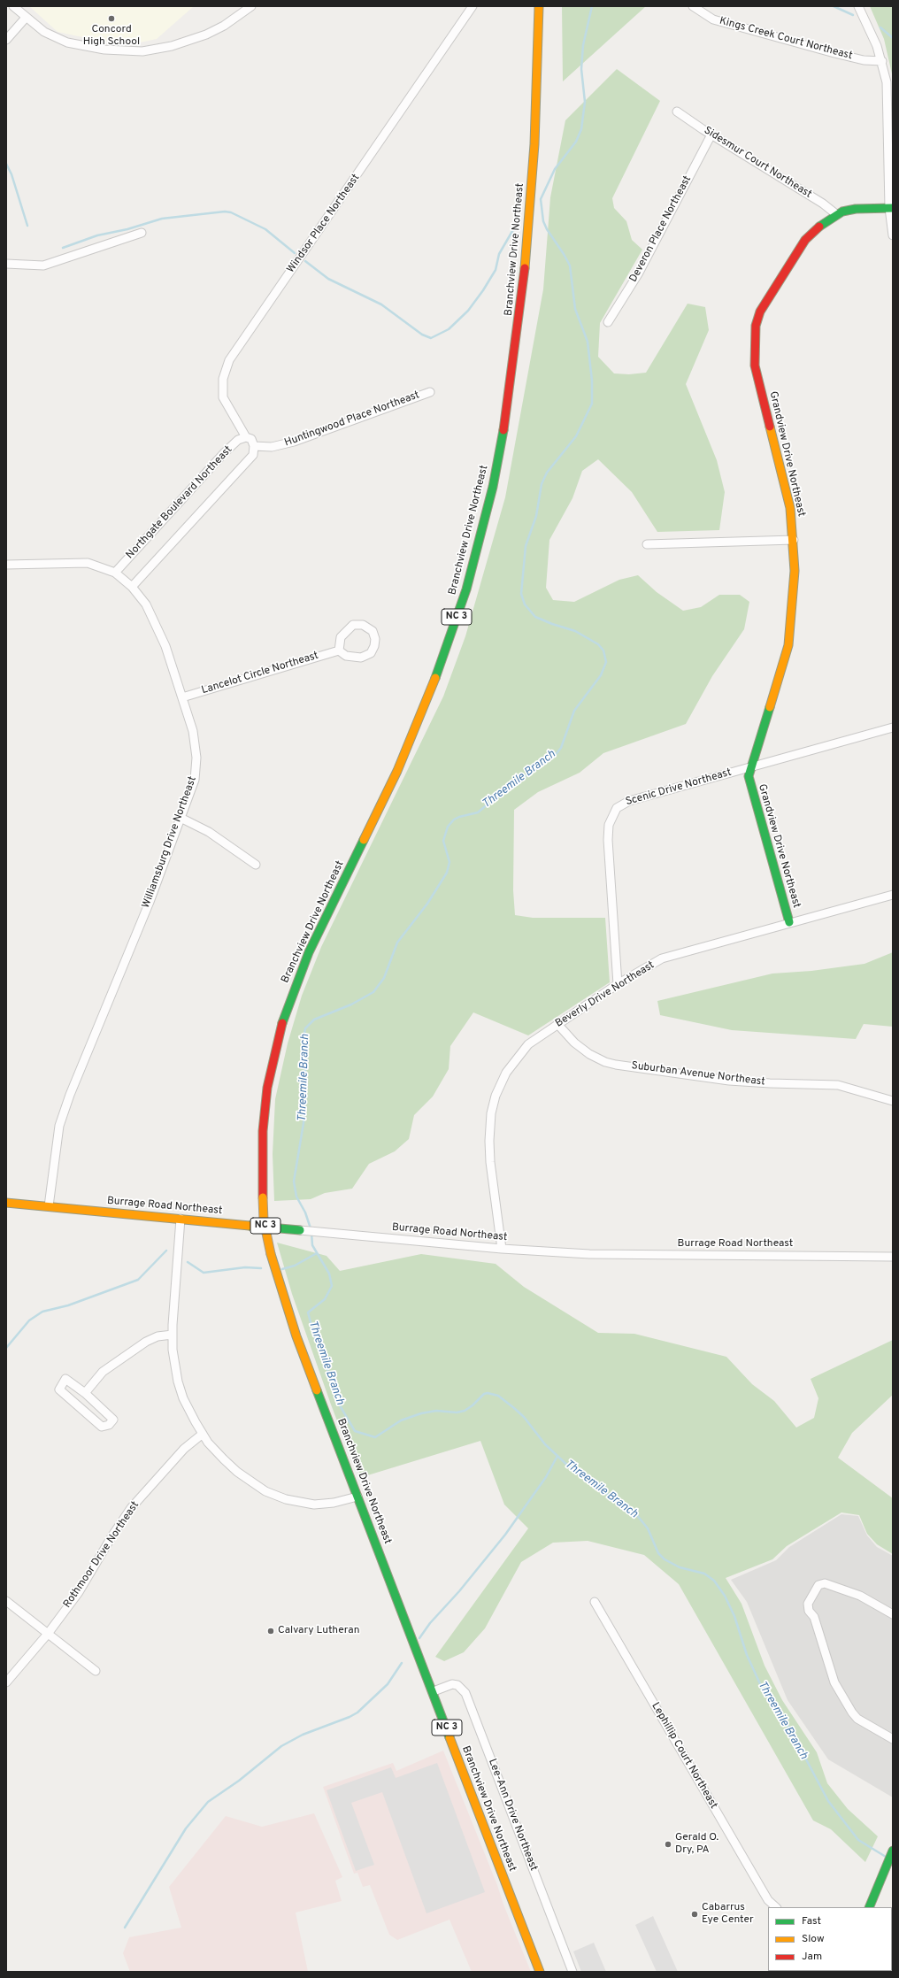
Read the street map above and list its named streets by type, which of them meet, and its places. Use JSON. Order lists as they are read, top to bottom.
{
  "streets": {
    "main road": [
      "Branchview Drive Northeast",
      "Grandview Drive Northeast",
      "NC 3",
      "Burrage Road Northeast"
    ],
    "street": [
      "Kings Creek Court Northeast",
      "Sidesmur Court Northeast",
      "Windsor Place Northeast",
      "Deveron Place Northeast",
      "Huntingwood Place Northeast",
      "Northgate Boulevard Northeast",
      "Lancelot Circle Northeast",
      "Scenic Drive Northeast",
      "Williamsburg Drive Northeast",
      "Beverly Drive Northeast",
      "Suburban Avenue Northeast",
      "Rothmoor Drive Northeast",
      "Lephillip Court Northeast",
      "Lee-Ann Drive Northeast"
    ]
  },
  "crossings": [
    ["Sidesmur Court Northeast", "Deveron Place Northeast"],
    ["Sidesmur Court Northeast", "Grandview Drive Northeast"],
    ["Windsor Place Northeast", "Huntingwood Place Northeast"],
    ["Windsor Place Northeast", "Northgate Boulevard Northeast"],
    ["Branchview Drive Northeast", "Lee-Ann Drive Northeast"],
    ["Huntingwood Place Northeast", "Northgate Boulevard Northeast"],
    ["Grandview Drive Northeast", "Scenic Drive Northeast"],
    ["Grandview Drive Northeast", "Beverly Drive Northeast"],
    ["Northgate Boulevard Northeast", "Williamsburg Drive Northeast"],
    ["Lancelot Circle Northeast", "Williamsburg Drive Northeast"],
    ["Scenic Drive Northeast", "Beverly Drive Northeast"],
    ["Williamsburg Drive Northeast", "Burrage Road Northeast"],
    ["Beverly Drive Northeast", "Suburban Avenue Northeast"],
    ["Beverly Drive Northeast", "Burrage Road Northeast"]
  ],
  "water": ["Threemile Branch"],
  "places": [
    "Concord High School",
    "Calvary Lutheran",
    "Gerald O. Dry, PA",
    "Cabarrus Eye Center"
  ],
  "legend": ["Fast", "Slow", "Jam"]
}
